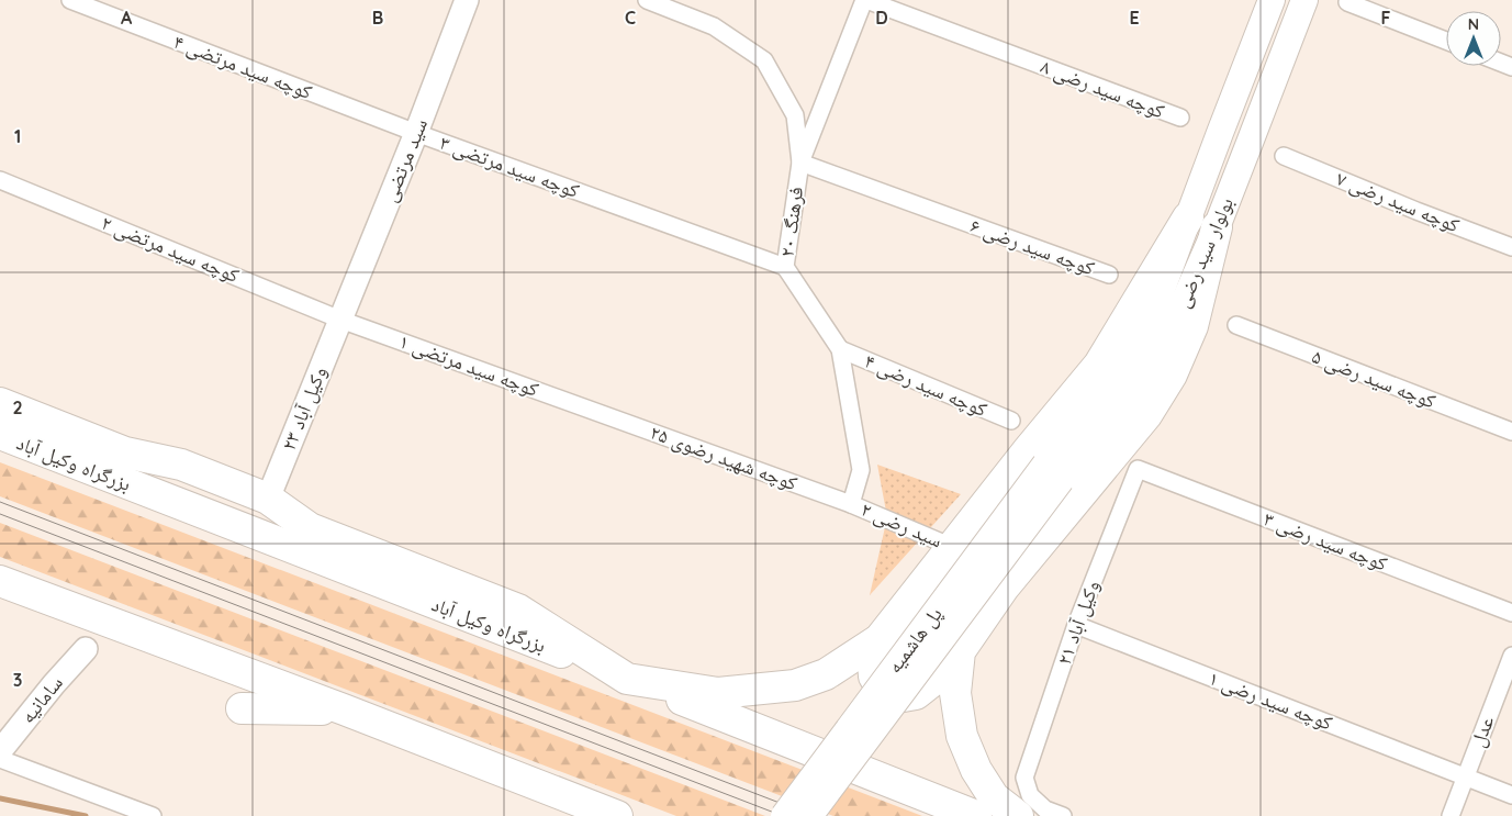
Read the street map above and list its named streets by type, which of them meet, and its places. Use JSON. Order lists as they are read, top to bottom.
{
  "streets": {
    "highway": ["بزرگراه وکیل آباد"],
    "main road": ["بولوار سید رضی", "پل هاشمیه"],
    "street": [
      "کوچه سید مرتضی ۴",
      "کوچه سید رضی ۸",
      "سید مرتضی",
      "کوچه سید مرتضی ۳",
      "کوچه سید رضی ۷",
      "فرهنگ ۲۰",
      "کوچه سید رضی ۶",
      "کوچه سید مرتضی ۲",
      "کوچه سید مرتضی ۱",
      "کوچه سید رضی ۵",
      "کوچه سید رضی ۴",
      "۲۳ وکیل آباد",
      "کوچه شهید رضوی ۲۵",
      "سید رضی ۲",
      "کوچه سید رضی ۳",
      "۲۱ وکیل آباد",
      "سامانیه",
      "کوچه سید رضی ۱",
      "عدل"
    ]
  },
  "crossings": [
    ["کوچه سید مرتضی ۴", "سید مرتضی"],
    ["کوچه سید مرتضی ۴", "کوچه سید مرتضی ۳"],
    ["کوچه سید رضی ۸", "فرهنگ ۲۰"],
    ["سید مرتضی", "کوچه سید مرتضی ۳"],
    ["سید مرتضی", "کوچه سید مرتضی ۲"],
    ["سید مرتضی", "کوچه سید مرتضی ۱"],
    ["سید مرتضی", "۲۳ وکیل آباد"],
    ["کوچه سید مرتضی ۳", "فرهنگ ۲۰"],
    ["فرهنگ ۲۰", "کوچه سید رضی ۶"],
    ["فرهنگ ۲۰", "کوچه سید رضی ۴"],
    ["فرهنگ ۲۰", "کوچه شهید رضوی ۲۵"],
    ["فرهنگ ۲۰", "سید رضی ۲"],
    ["کوچه سید مرتضی ۲", "کوچه سید مرتضی ۱"],
    ["کوچه سید مرتضی ۲", "۲۳ وکیل آباد"],
    ["بولوار سید رضی", "پل هاشمیه"],
    ["کوچه سید مرتضی ۱", "۲۳ وکیل آباد"],
    ["کوچه سید مرتضی ۱", "کوچه شهید رضوی ۲۵"],
    ["کوچه شهید رضوی ۲۵", "سید رضی ۲"],
    ["کوچه سید رضی ۳", "۲۱ وکیل آباد"],
    ["۲۱ وکیل آباد", "کوچه سید رضی ۱"],
    ["کوچه سید رضی ۱", "عدل"]
  ],
  "north": "top",
  "grid": {
    "columns": [
      "A",
      "B",
      "C",
      "D",
      "E",
      "F"
    ],
    "rows": ["1", "2", "3"]
  }
}
